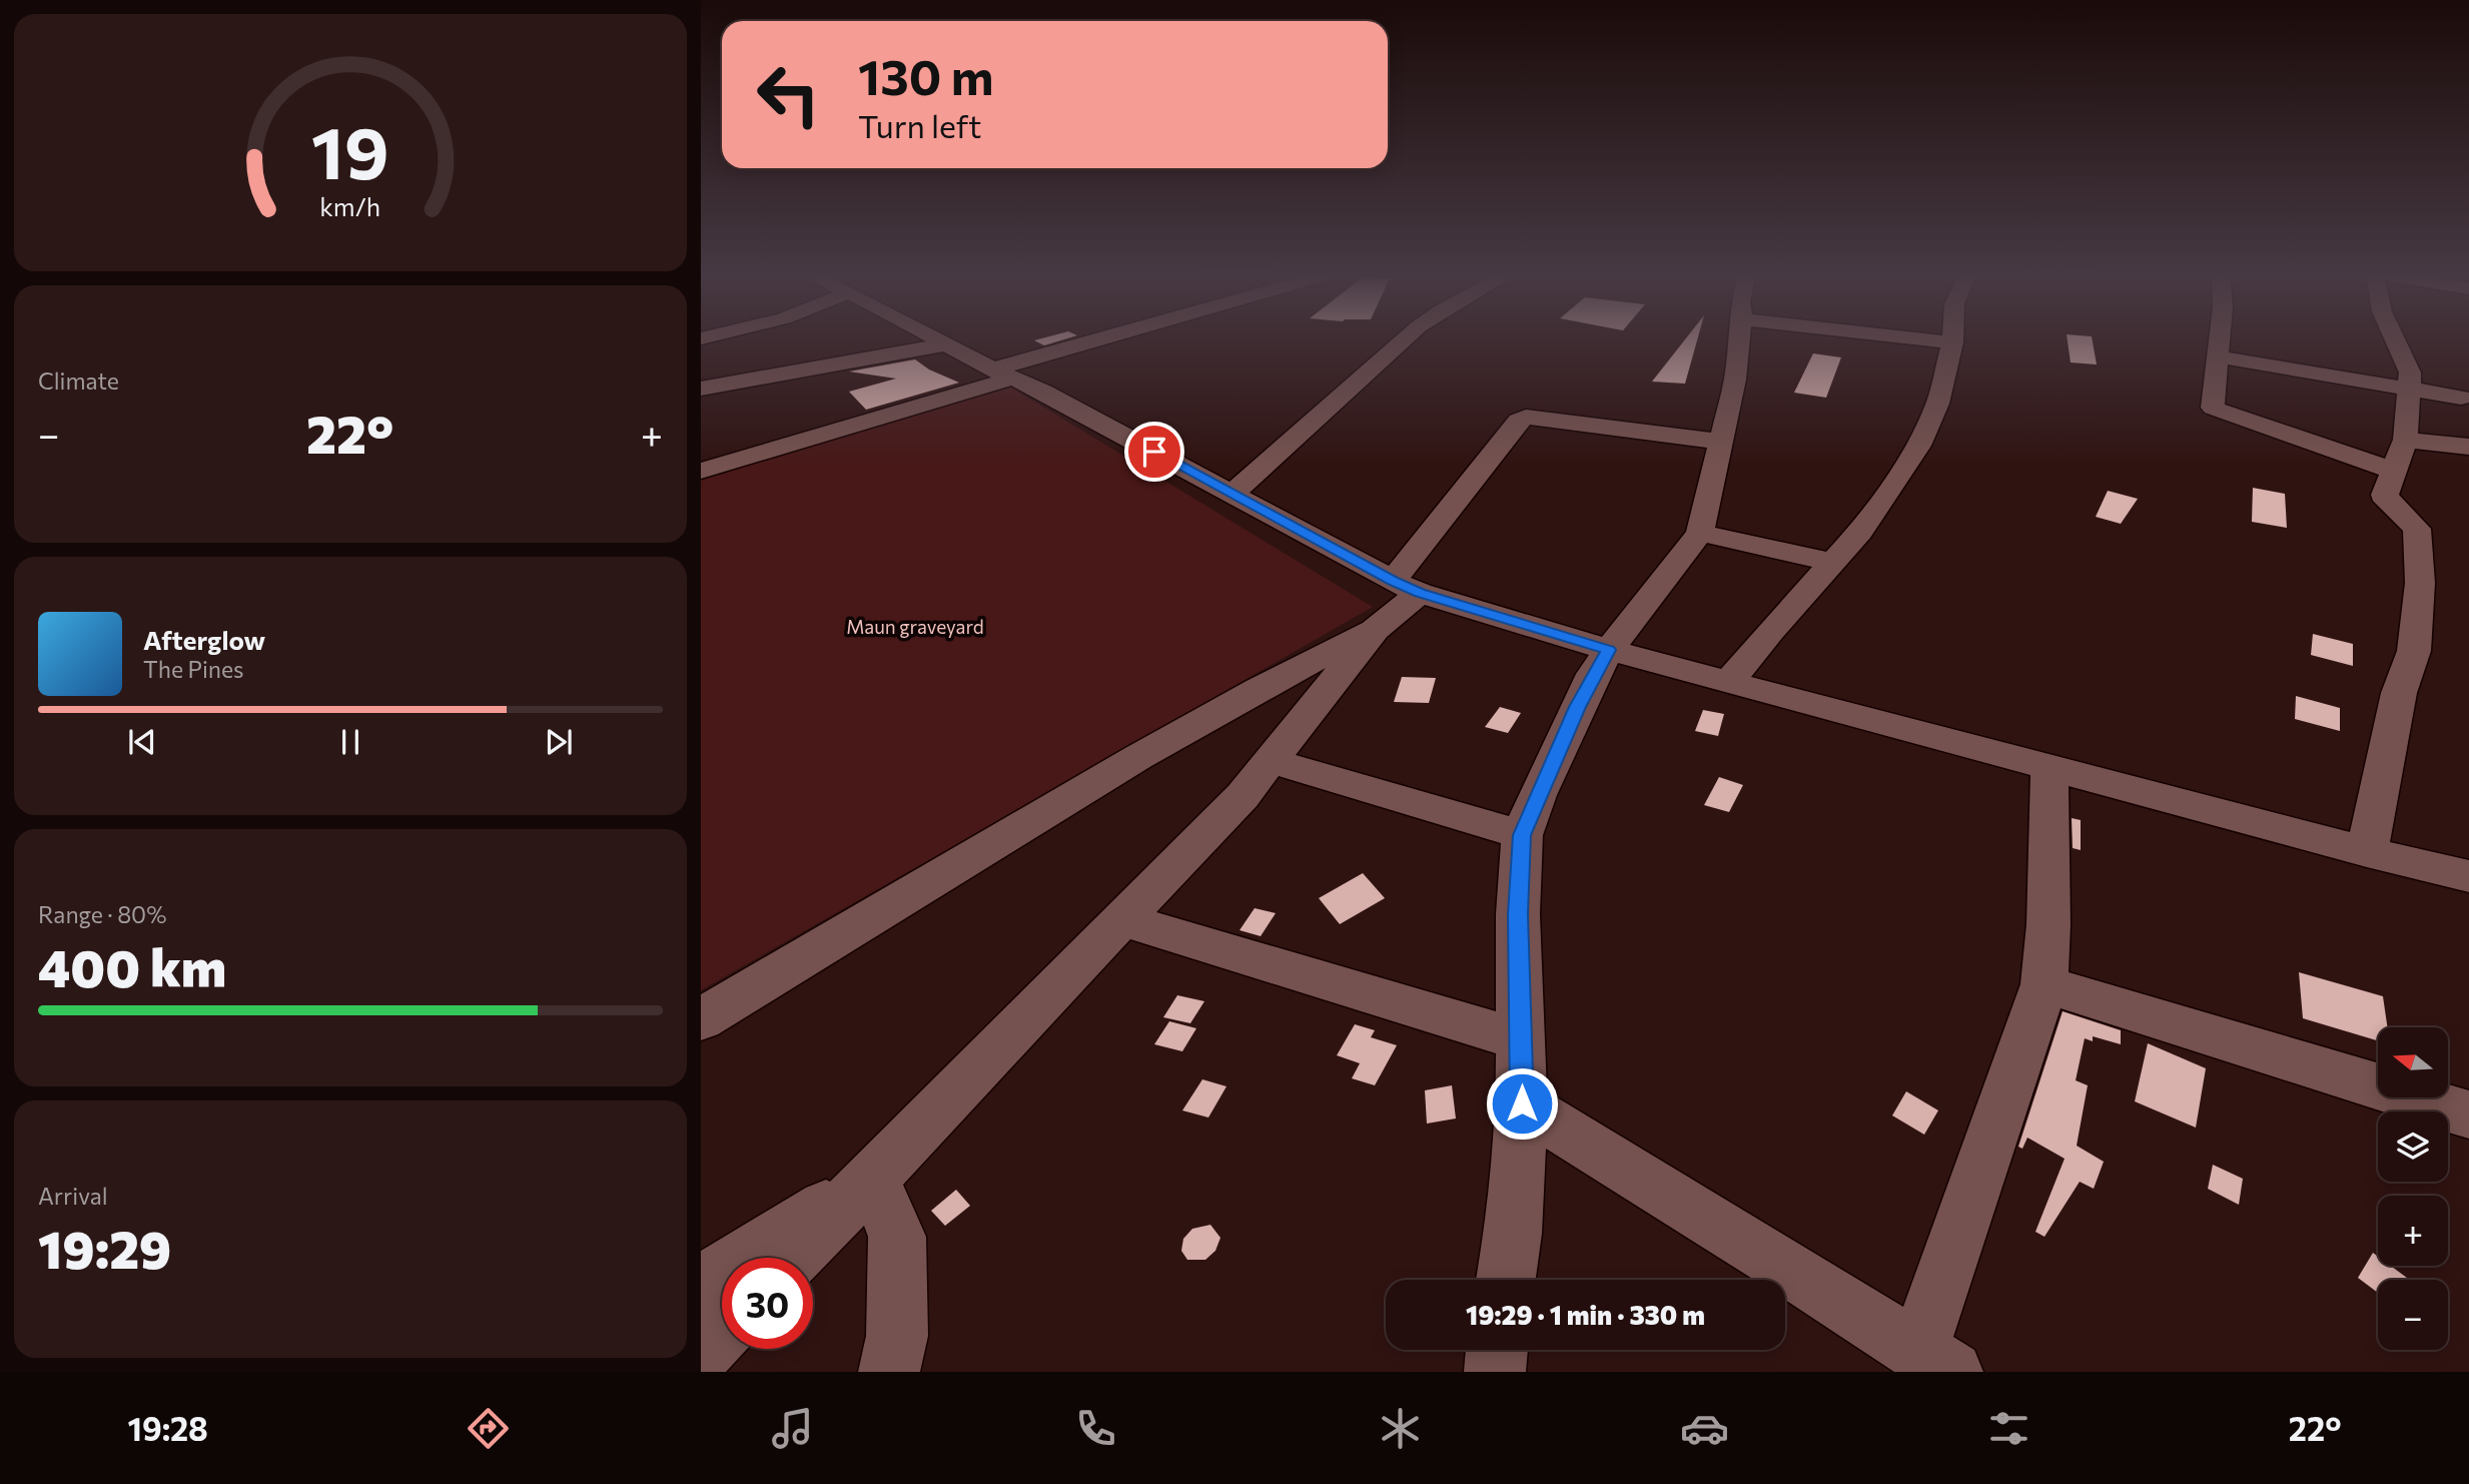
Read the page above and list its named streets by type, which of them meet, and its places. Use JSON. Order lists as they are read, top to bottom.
{
  "parks": ["Maun graveyard"],
  "north": "left",
  "page": {
    "turn": ["130 m", "Turn left"],
    "tile": [
      "Climate",
      ["Range · 80%", "400 km"],
      ["Arrival", "19:29"]
    ],
    "heat": ["−", "22°", "+"],
    "song": ["Afterglow", "The Pines"],
    "map_buttons": ["+", "−"],
    "limit": "30",
    "trip": "19:29 · 1 min · 330 m",
    "tabs": ["19:28", "22°"],
    "gauge": ["19", "km/h"]
  }
}
